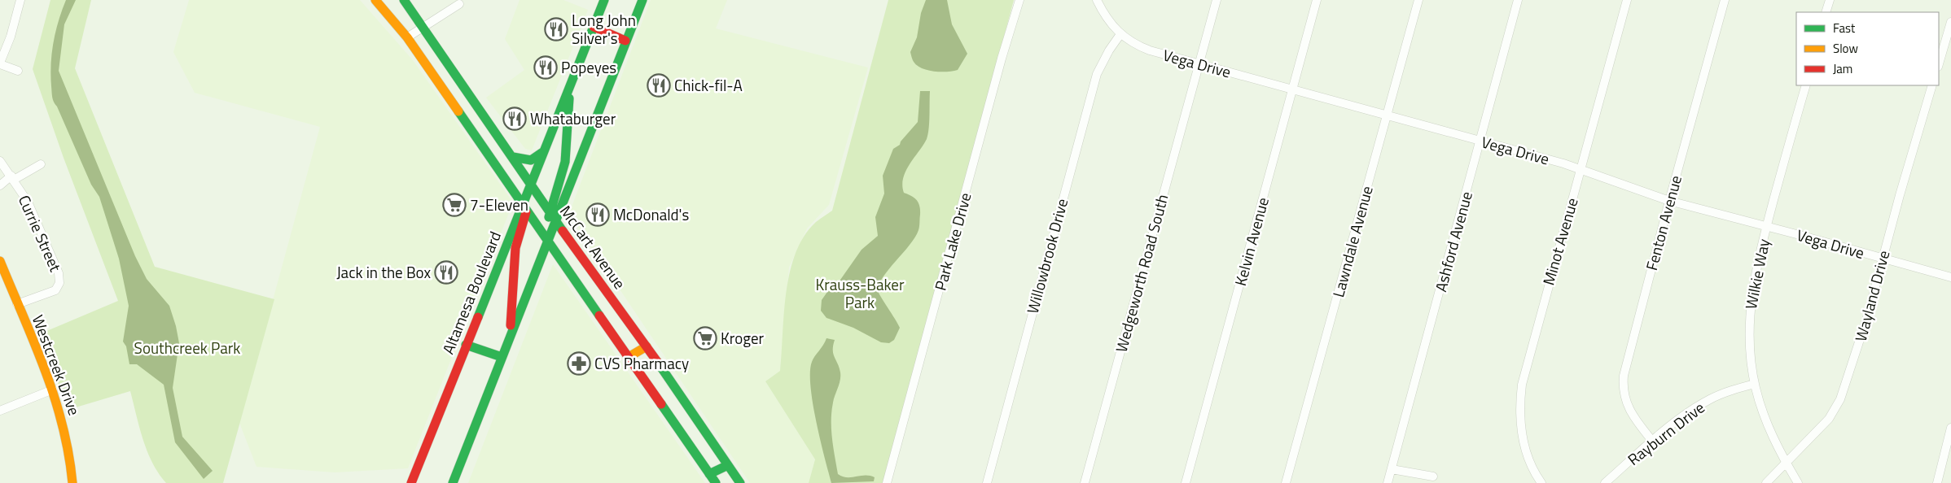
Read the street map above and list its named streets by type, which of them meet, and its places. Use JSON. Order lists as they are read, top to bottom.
{
  "streets": {
    "main road": ["McCart Avenue", "Altamesa Boulevard", "Westcreek Drive"],
    "street": [
      "Vega Drive",
      "Fenton Avenue",
      "Currie Street",
      "Park Lake Drive",
      "Kelvin Avenue",
      "Lawndale Avenue",
      "Ashford Avenue",
      "Minot Avenue",
      "Willowbrook Drive",
      "Wedgeworth Road South",
      "Wilkie Way",
      "Wayland Drive",
      "Rayburn Drive"
    ]
  },
  "crossings": [
    ["Vega Drive", "Fenton Avenue"],
    ["Vega Drive", "Kelvin Avenue"],
    ["Vega Drive", "Lawndale Avenue"],
    ["Vega Drive", "Ashford Avenue"],
    ["Vega Drive", "Minot Avenue"],
    ["Vega Drive", "Willowbrook Drive"],
    ["Vega Drive", "Wedgeworth Road South"],
    ["Vega Drive", "Wilkie Way"],
    ["Vega Drive", "Wayland Drive"],
    ["Fenton Avenue", "Rayburn Drive"],
    ["Currie Street", "Westcreek Drive"],
    ["McCart Avenue", "Altamesa Boulevard"],
    ["Wilkie Way", "Wayland Drive"],
    ["Wilkie Way", "Rayburn Drive"]
  ],
  "parks": ["Krauss-Baker Park", "Southcreek Park"],
  "places": {
    "restaurant": [
      "Long John Silver's",
      "Popeyes",
      "Chick-fil-A",
      "Whataburger",
      "McDonald's",
      "Jack in the Box"
    ],
    "supermarket": ["7-Eleven", "Kroger"],
    "pharmacy": ["CVS Pharmacy"]
  },
  "legend": ["Fast", "Slow", "Jam"]
}
